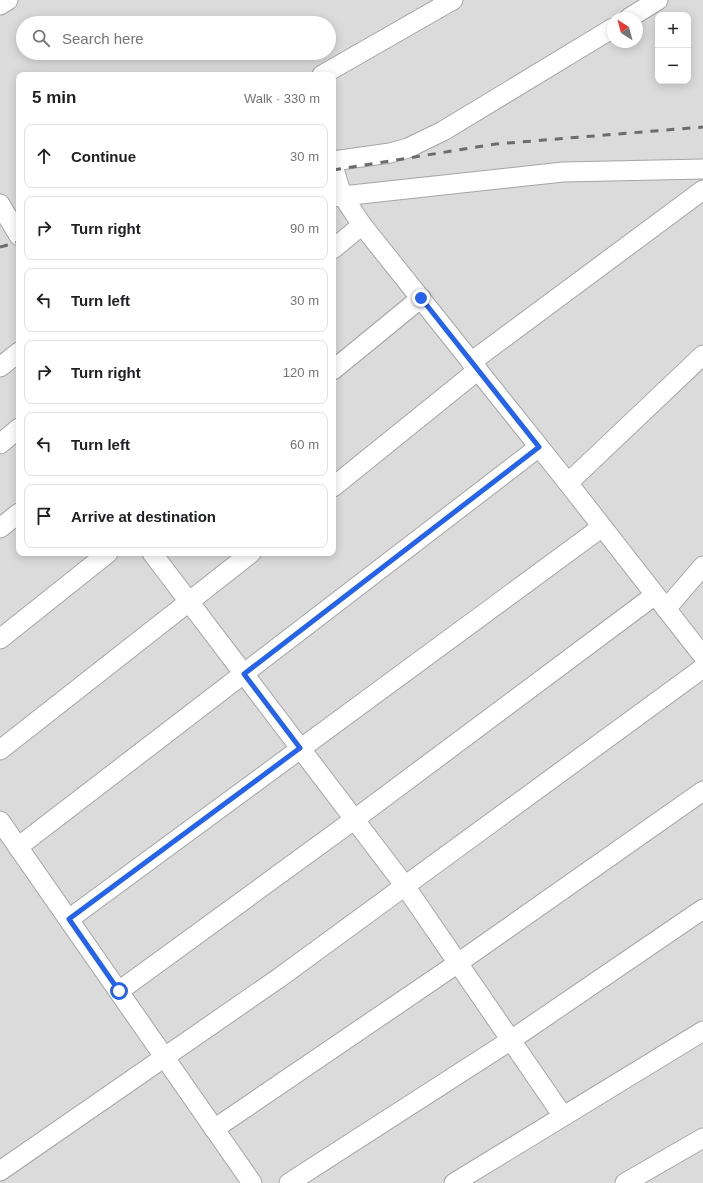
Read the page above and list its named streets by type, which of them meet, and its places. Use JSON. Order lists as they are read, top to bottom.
{
  "north": "top left",
  "page": {
    "map_buttons": ["+", "−"],
    "search": "Search here",
    "heading": ["5 min", "Walk · 330 m"],
    "list": [
      ["Continue", "30 m"],
      ["Turn right", "90 m"],
      ["Turn left", "30 m"],
      ["Turn right", "120 m"],
      ["Turn left", "60 m"],
      "Arrive at destination"
    ]
  }
}
